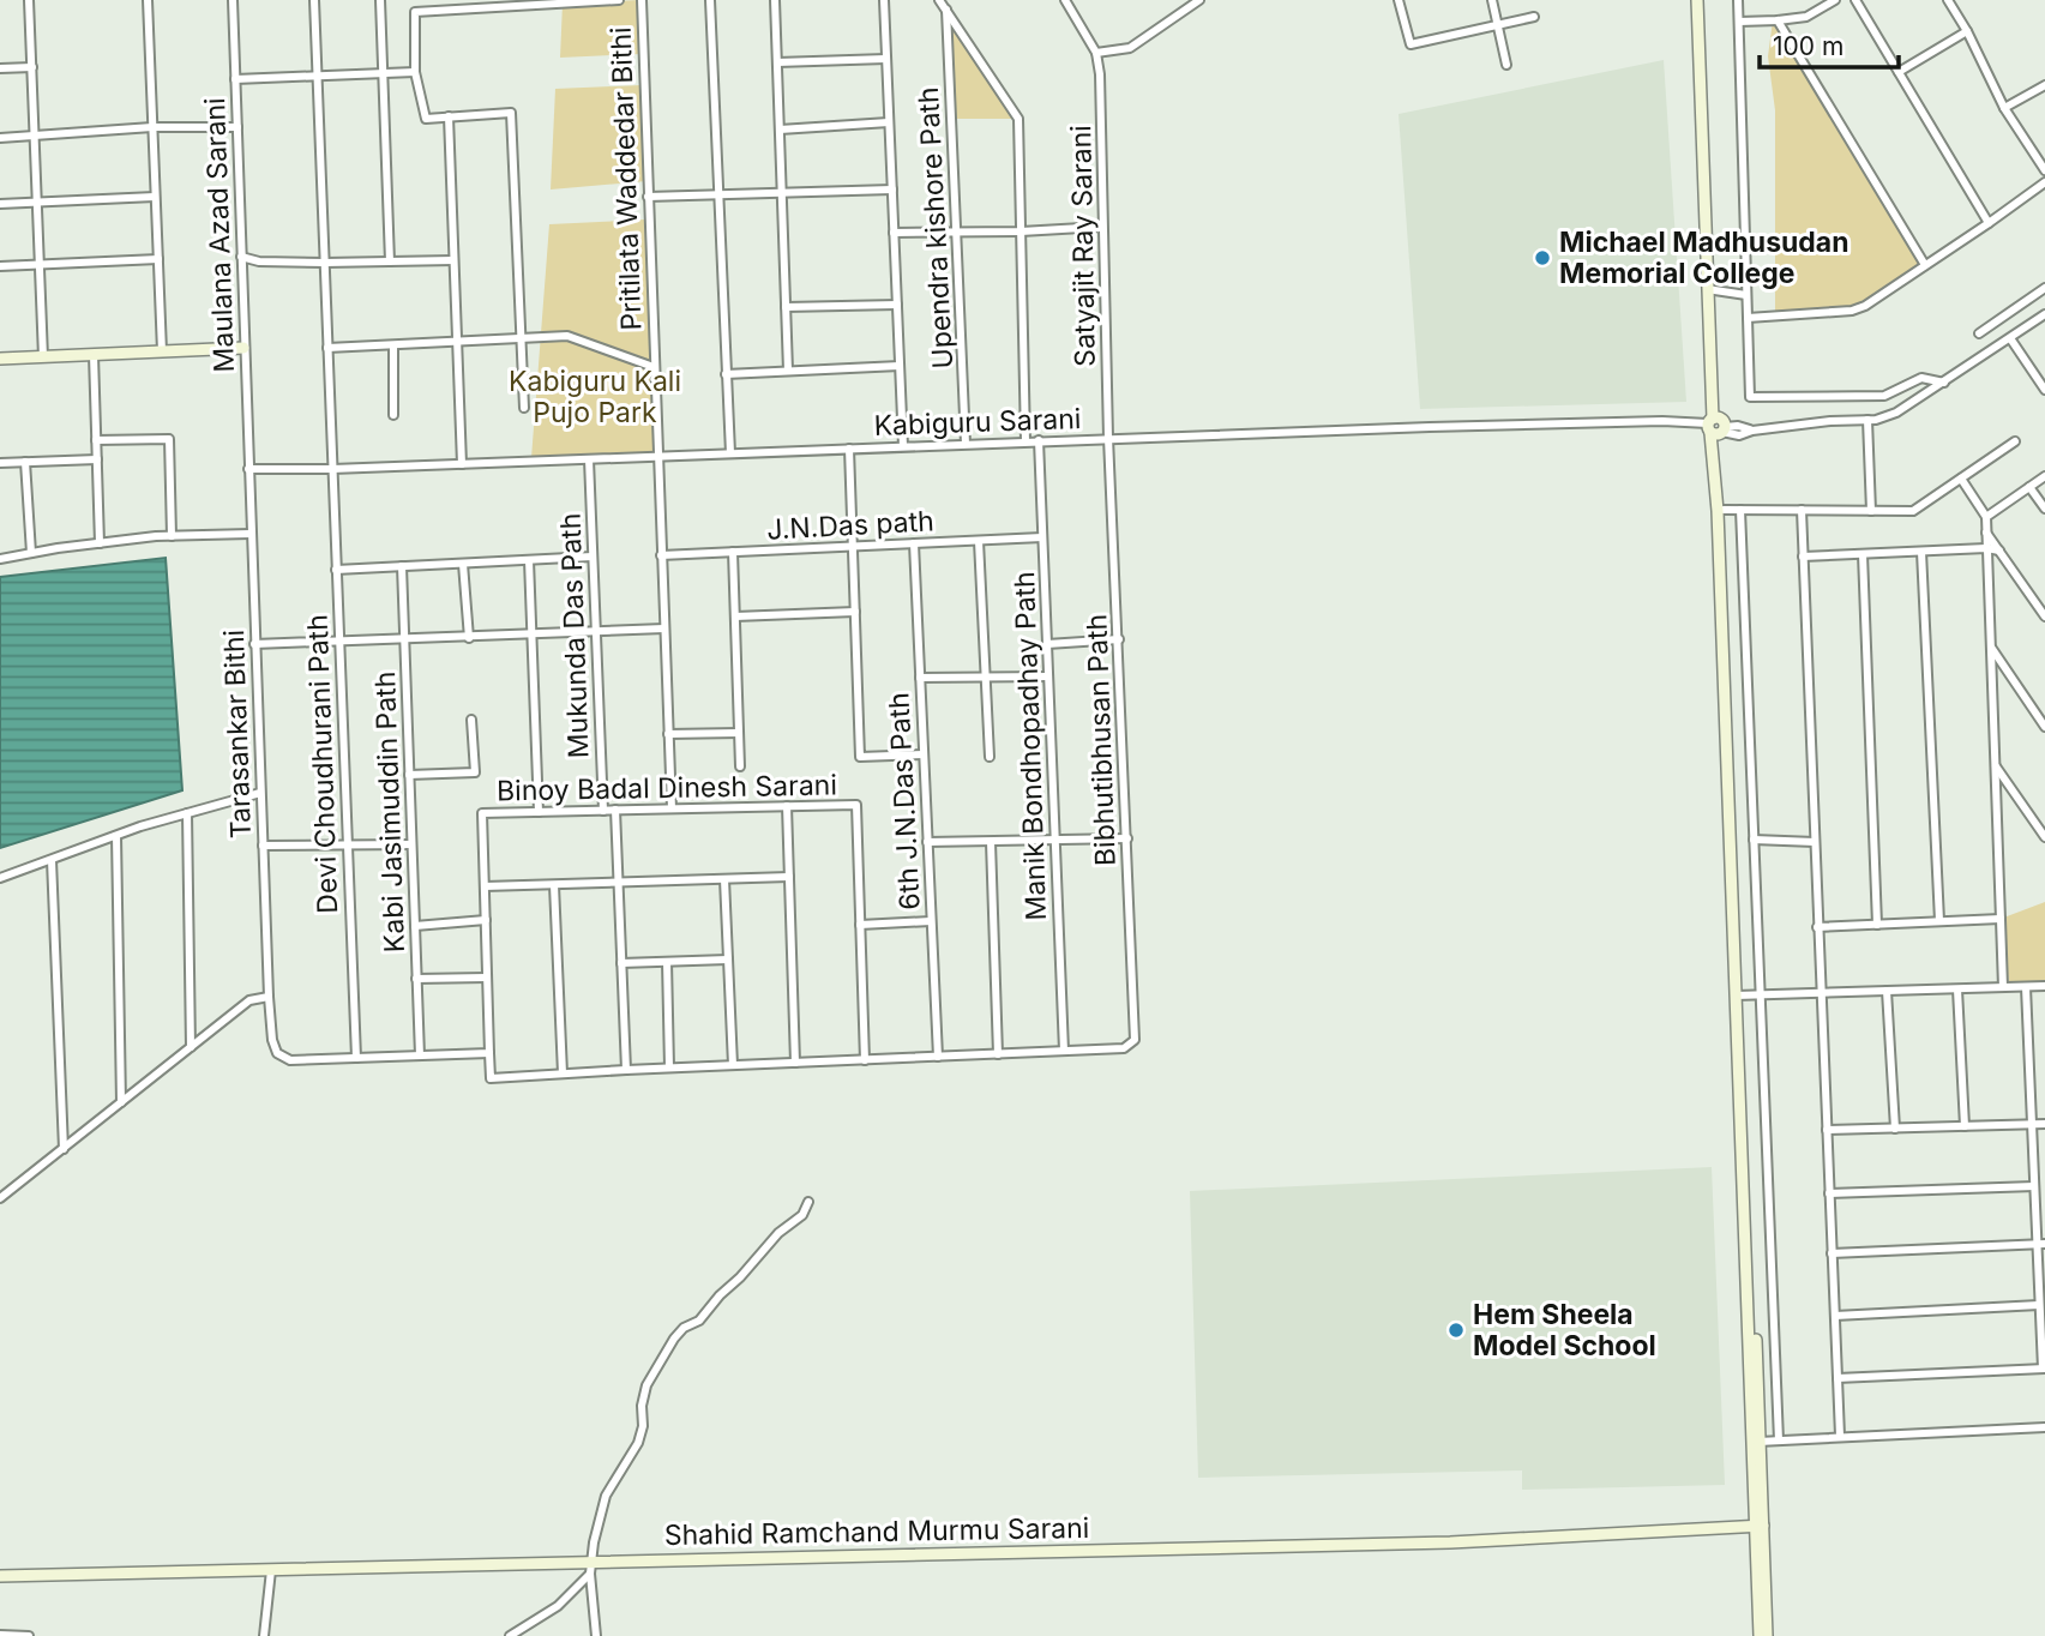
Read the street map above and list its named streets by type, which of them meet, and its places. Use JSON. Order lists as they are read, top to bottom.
{
  "streets": {
    "street": [
      "Pritilata Waddedar Bithi",
      "Upendra kishore Path",
      "Maulana Azad Sarani",
      "Satyajit Ray Sarani",
      "Kabiguru Sarani",
      "J.N.Das path",
      "Mukunda Das Path",
      "Tarasankar Bithi",
      "Bibhutibhusan Path",
      "Manik Bondhopadhay Path",
      "Devi Choudhurani Path",
      "Binoy Badal Dinesh Sarani",
      "6th J.N.Das Path",
      "Kabi Jasimuddin Path",
      "Shahid Ramchand Murmu Sarani"
    ]
  },
  "crossings": [
    ["Pritilata Waddedar Bithi", "Kabiguru Sarani"],
    ["Pritilata Waddedar Bithi", "J.N.Das path"],
    ["Pritilata Waddedar Bithi", "Binoy Badal Dinesh Sarani"],
    ["Upendra kishore Path", "Kabiguru Sarani"],
    ["Maulana Azad Sarani", "Kabiguru Sarani"],
    ["Maulana Azad Sarani", "Tarasankar Bithi"],
    ["Satyajit Ray Sarani", "Kabiguru Sarani"],
    ["Satyajit Ray Sarani", "Bibhutibhusan Path"],
    ["Kabiguru Sarani", "Mukunda Das Path"],
    ["Kabiguru Sarani", "Tarasankar Bithi"],
    ["Kabiguru Sarani", "Bibhutibhusan Path"],
    ["Kabiguru Sarani", "Manik Bondhopadhay Path"],
    ["Kabiguru Sarani", "Devi Choudhurani Path"],
    ["J.N.Das path", "Manik Bondhopadhay Path"],
    ["J.N.Das path", "6th J.N.Das Path"],
    ["Mukunda Das Path", "Binoy Badal Dinesh Sarani"],
    ["Bibhutibhusan Path", "Manik Bondhopadhay Path"]
  ],
  "parks": ["Kabiguru Kali Pujo Park"],
  "places": ["Michael Madhusudan Memorial College", "Hem Sheela Model School"],
  "scale_bar": "100 m"
}
